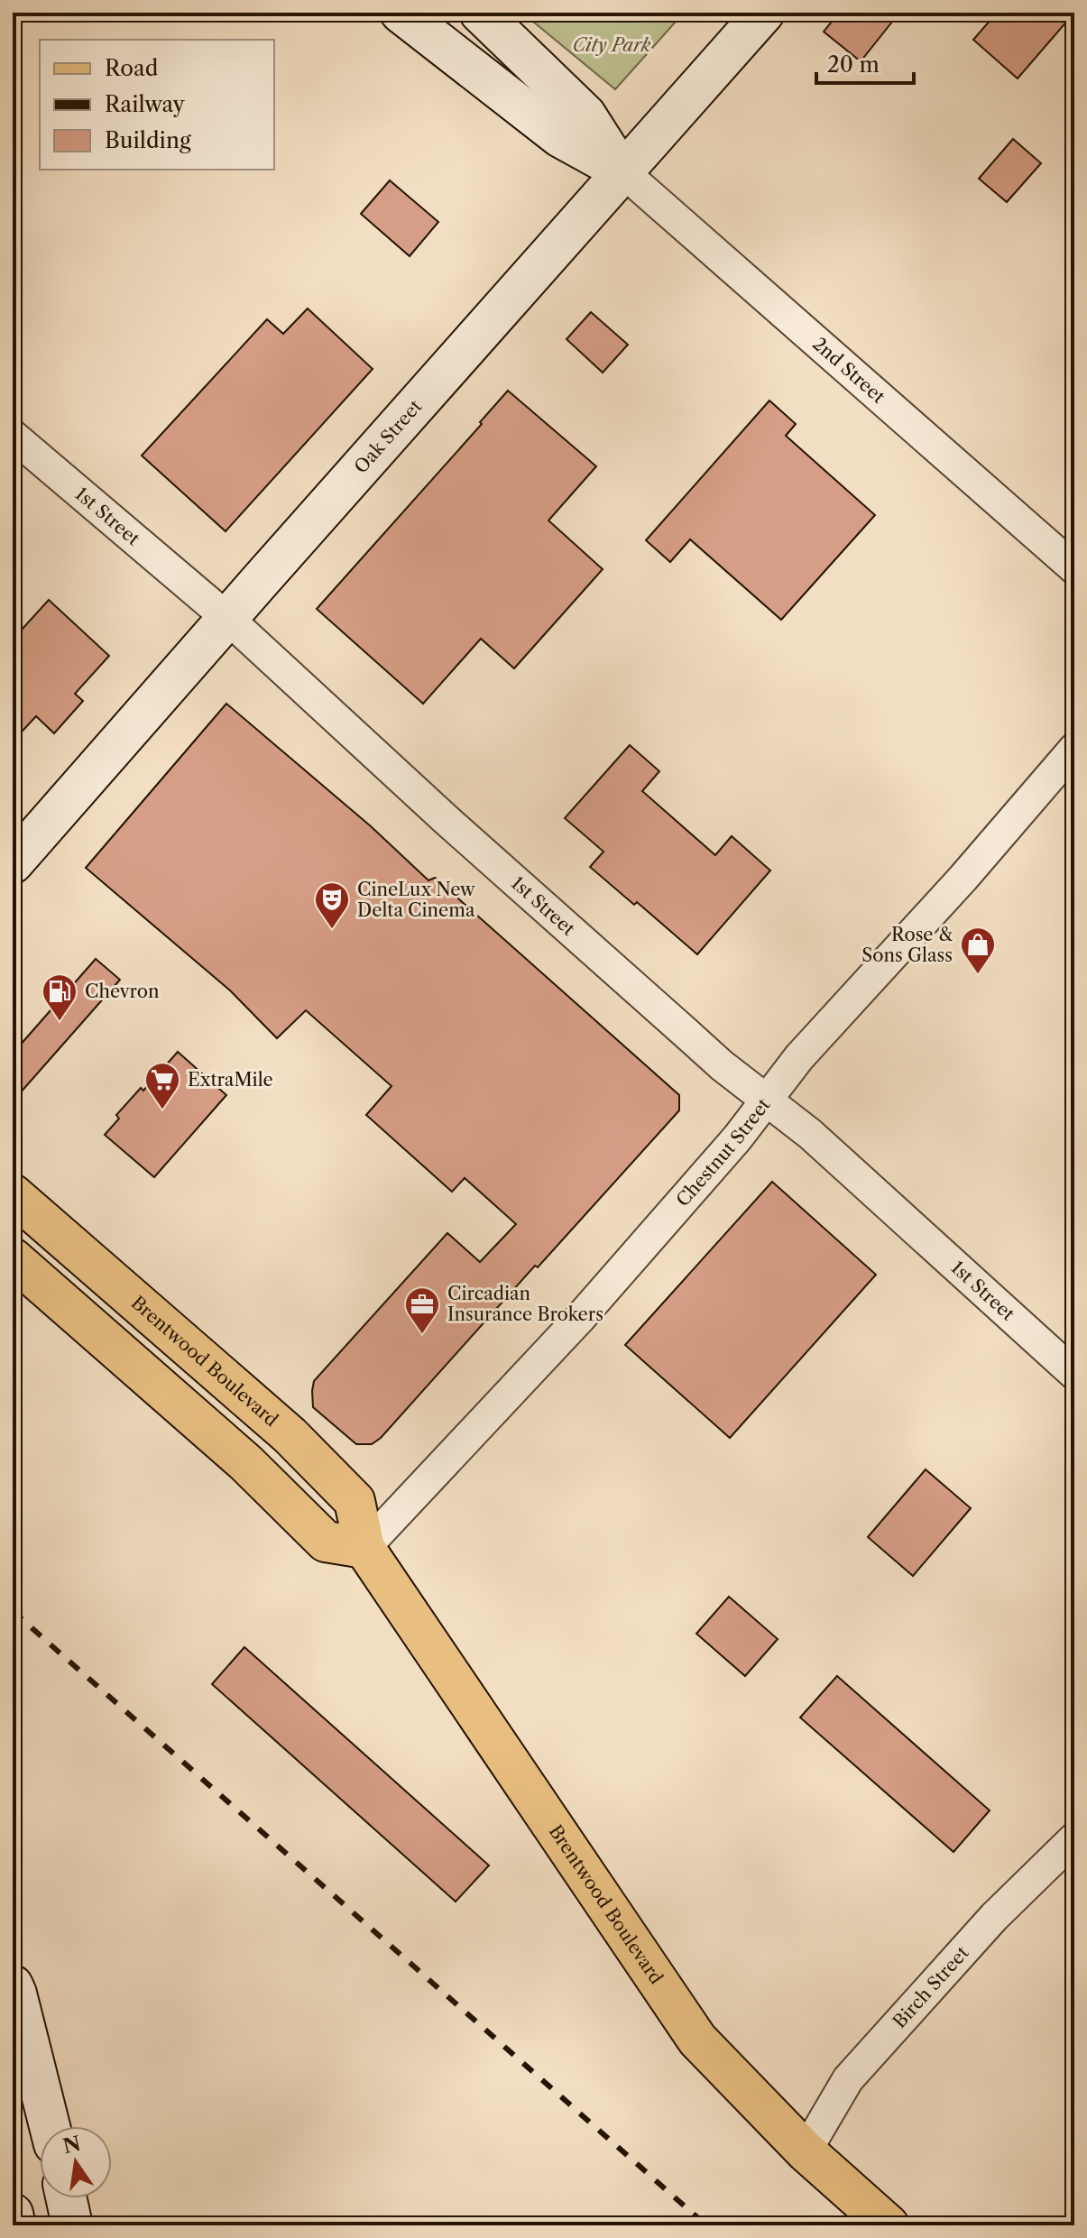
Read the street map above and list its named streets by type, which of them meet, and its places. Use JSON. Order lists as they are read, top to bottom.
{
  "streets": {
    "main road": ["Brentwood Boulevard"],
    "street": [
      "2nd Street",
      "Oak Street",
      "1st Street",
      "Chestnut Street",
      "Birch Street"
    ]
  },
  "crossings": [
    ["2nd Street", "Oak Street"],
    ["Oak Street", "1st Street"],
    ["1st Street", "Chestnut Street"],
    ["Chestnut Street", "Brentwood Boulevard"],
    ["Brentwood Boulevard", "Birch Street"]
  ],
  "parks": ["City Park"],
  "places": {
    "theatre": ["CineLux New Delta Cinema"],
    "shop": ["Rose & Sons Glass"],
    "fuel station": ["Chevron"],
    "supermarket": ["ExtraMile"],
    "office": ["Circadian Insurance Brokers"]
  },
  "legend": ["Road", "Railway", "Building"],
  "scale_bar": "20 m",
  "north": "top"
}
